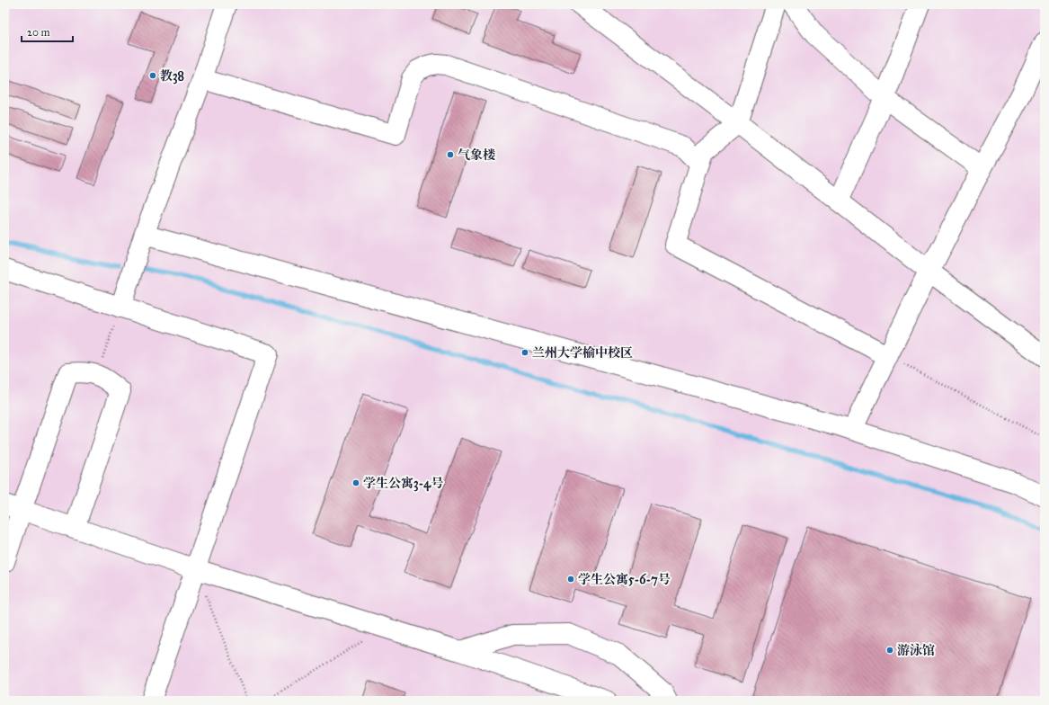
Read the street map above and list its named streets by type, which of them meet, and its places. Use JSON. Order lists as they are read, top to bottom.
{
  "places": [
    "教38",
    "气象楼",
    "兰州大学榆中校区",
    "学生公寓3-4号",
    "学生公寓5-6-7号",
    "游泳馆"
  ],
  "scale_bar": "20 m"
}
